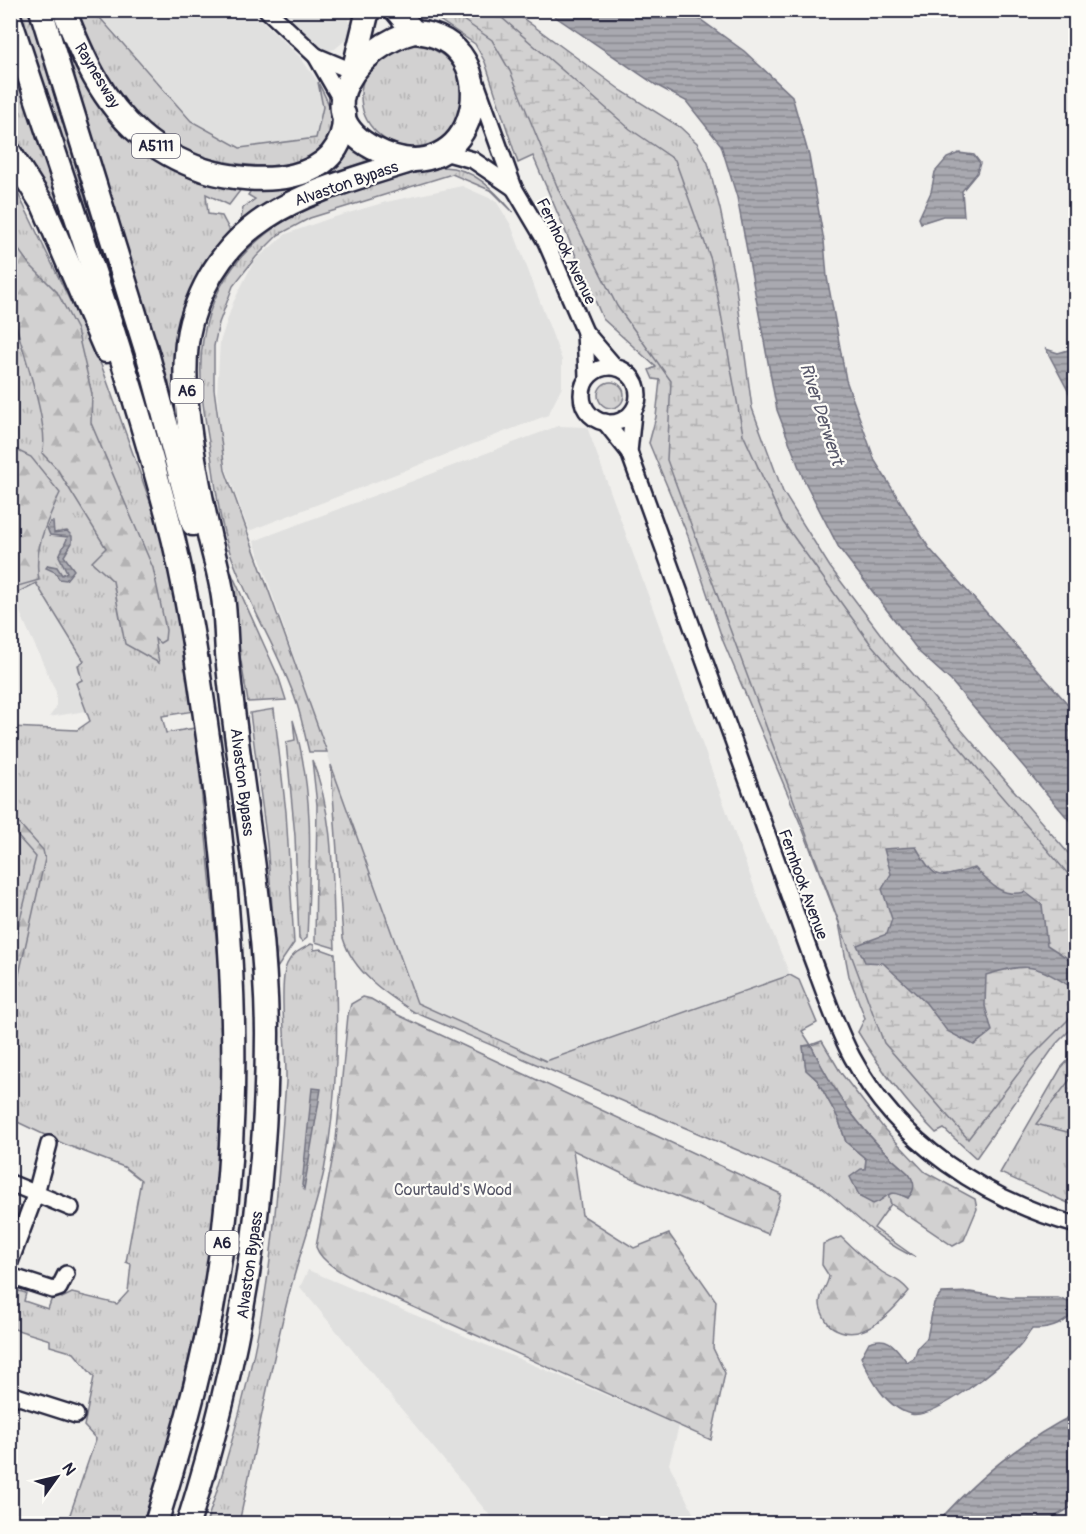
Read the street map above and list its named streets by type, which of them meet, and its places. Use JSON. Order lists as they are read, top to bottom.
{
  "streets": {
    "highway": [
      "Raynesway",
      "A5111",
      "Alvaston Bypass",
      "A6"
    ],
    "street": ["Fernhook Avenue"]
  },
  "crossings": [
    ["Raynesway", "Alvaston Bypass"],
    ["Raynesway", "Fernhook Avenue"],
    ["Alvaston Bypass", "Fernhook Avenue"],
    ["Alvaston Bypass", "A6"]
  ],
  "water": ["River Derwent"],
  "parks": ["Courtauld's Wood"],
  "north": "top right"
}
